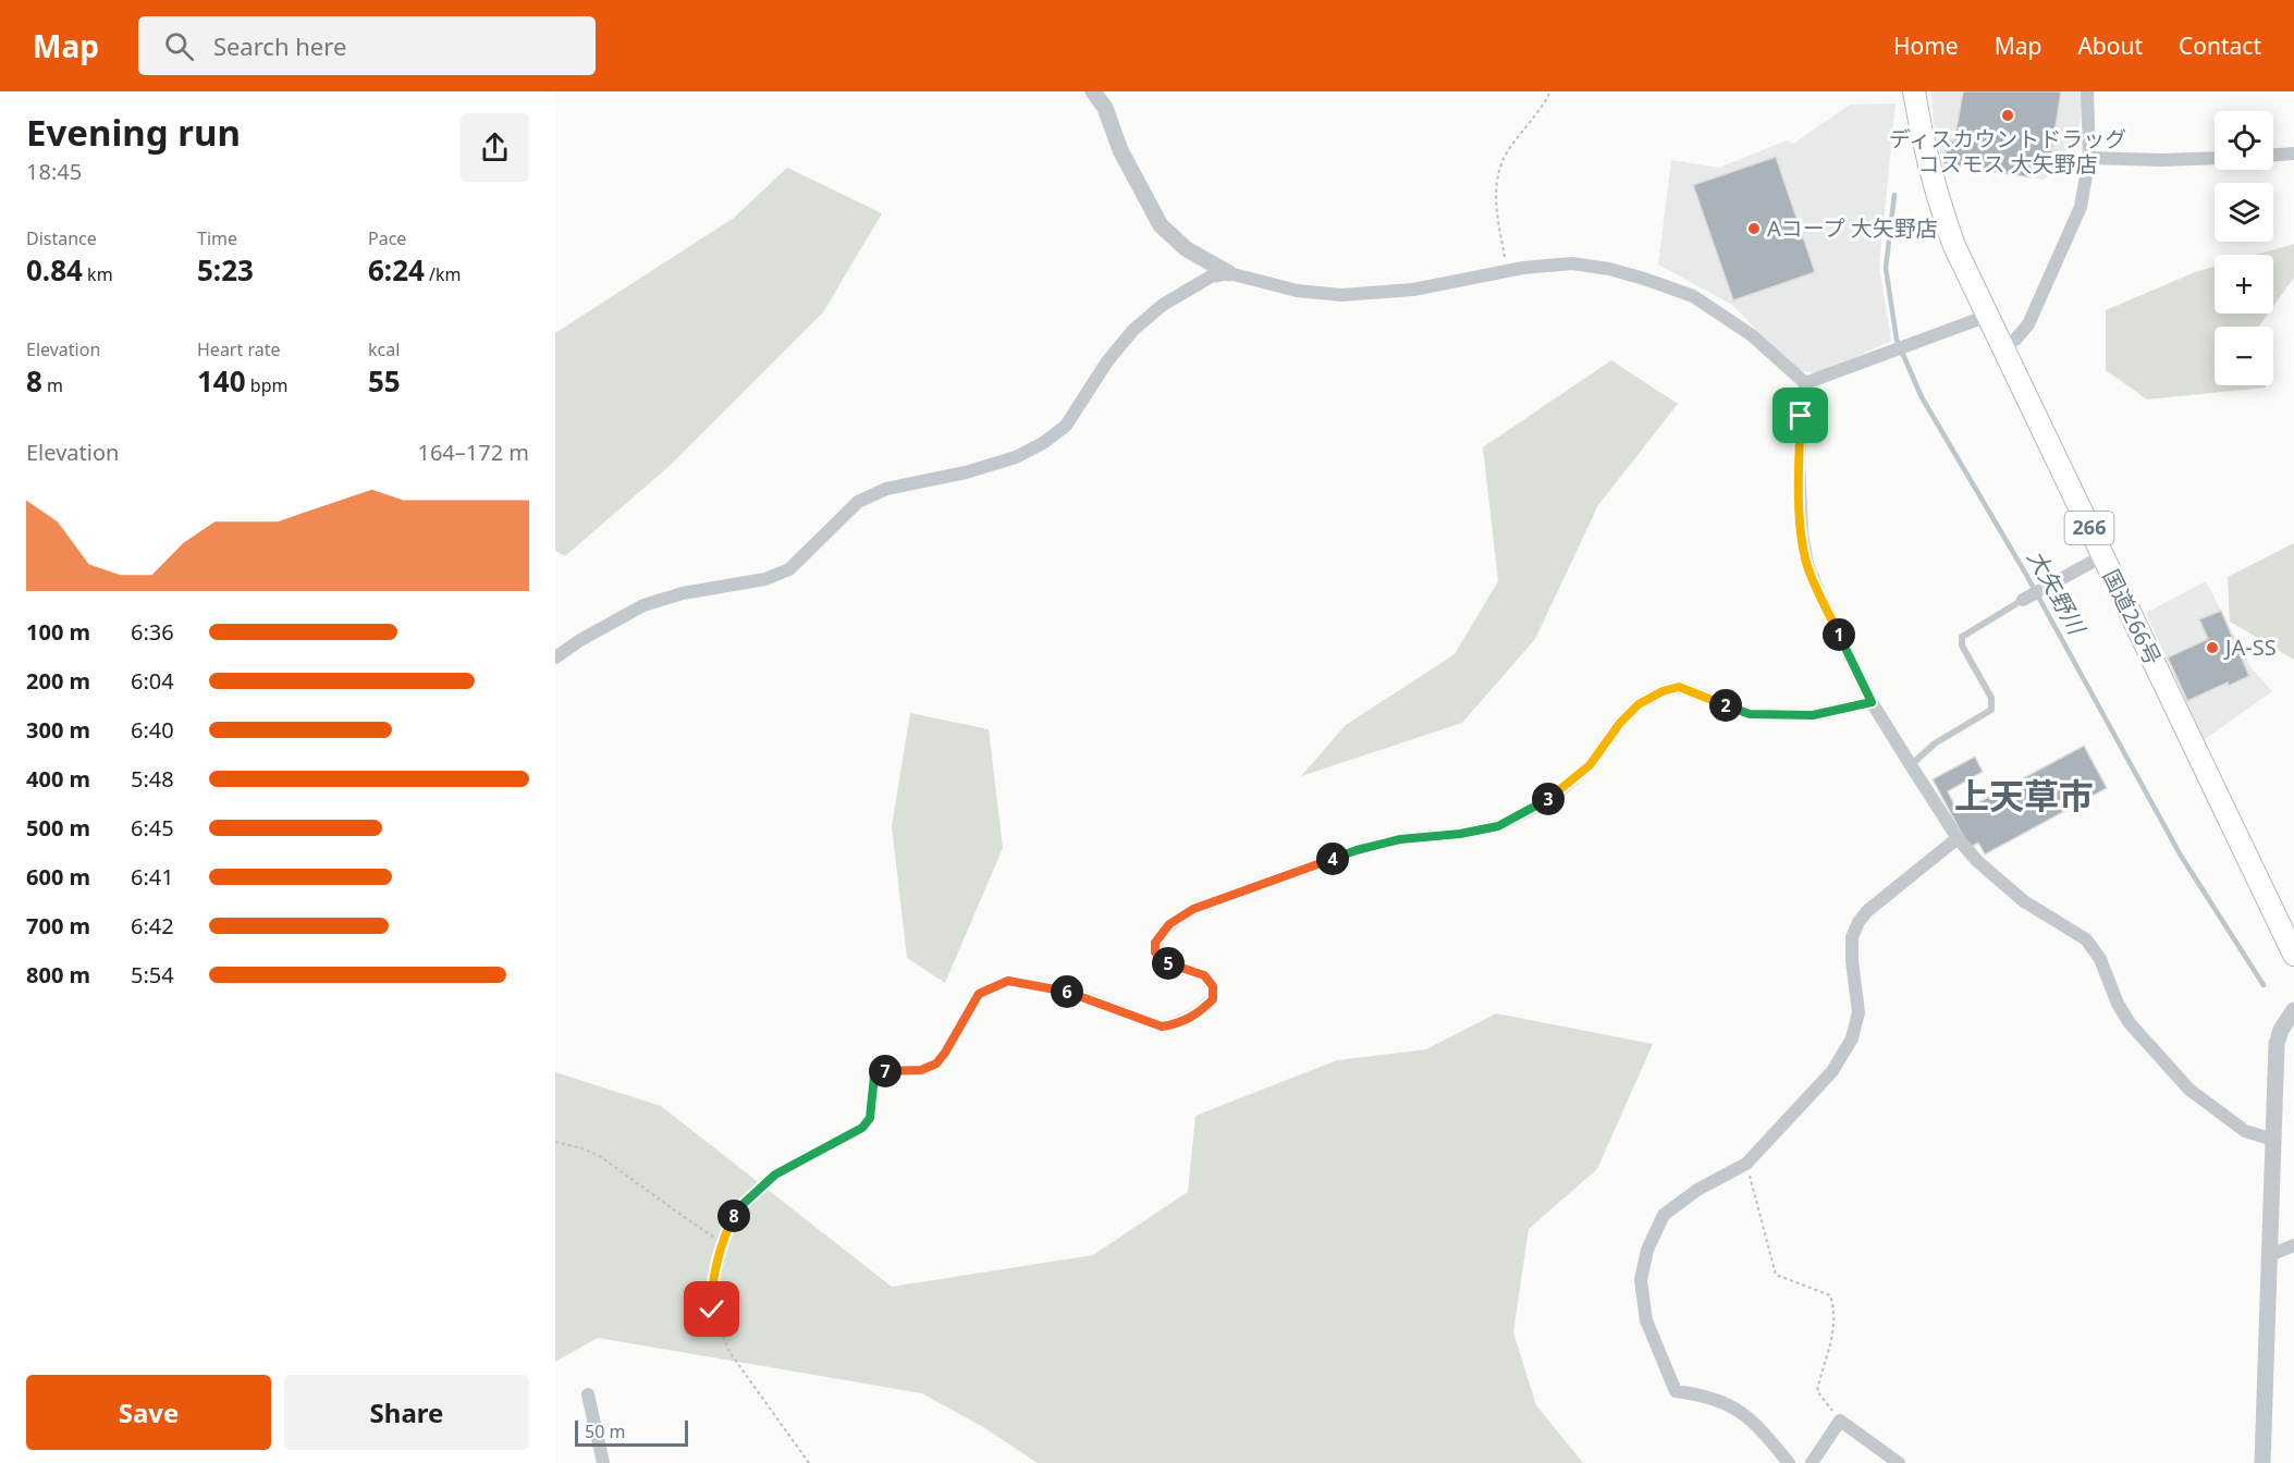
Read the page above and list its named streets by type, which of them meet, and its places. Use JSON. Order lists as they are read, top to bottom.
{
  "streets": {
    "highway": ["266", "国道266号"]
  },
  "districts": ["上天草市"],
  "water": ["大矢野川"],
  "places": ["ディスカウントドラッグ コスモス 大矢野店", "Aコープ 大矢野店", "JA-SS"],
  "scale_bar": "50 m",
  "page": {
    "header": "Map",
    "search": "Search here",
    "nav": [
      "Home",
      "Map",
      "About",
      "Contact"
    ],
    "heading": ["Evening run", "18:45"],
    "map_buttons": ["+", "−"],
    "stats": [
      ["Distance", "0.84 km"],
      ["Time", "5:23"],
      ["Pace", "6:24 /km"],
      ["Elevation", "8 m"],
      ["Heart rate", "140 bpm"],
      ["kcal", "55"]
    ],
    "chart": ["Elevation", "164–172 m"],
    "list": [
      {
        "name": "100 m",
        "note": "6:36"
      },
      {
        "name": "200 m",
        "note": "6:04"
      },
      {
        "name": "300 m",
        "note": "6:40"
      },
      {
        "name": "400 m",
        "note": "5:48"
      },
      {
        "name": "500 m",
        "note": "6:45"
      },
      {
        "name": "600 m",
        "note": "6:41"
      },
      {
        "name": "700 m",
        "note": "6:42"
      },
      {
        "name": "800 m",
        "note": "5:54"
      }
    ],
    "pins": [
      "1",
      "2",
      "3",
      "4",
      "5",
      "6",
      "7",
      "8"
    ],
    "buttons": ["Save", "Share"],
    "scale": "50 m"
  }
}
